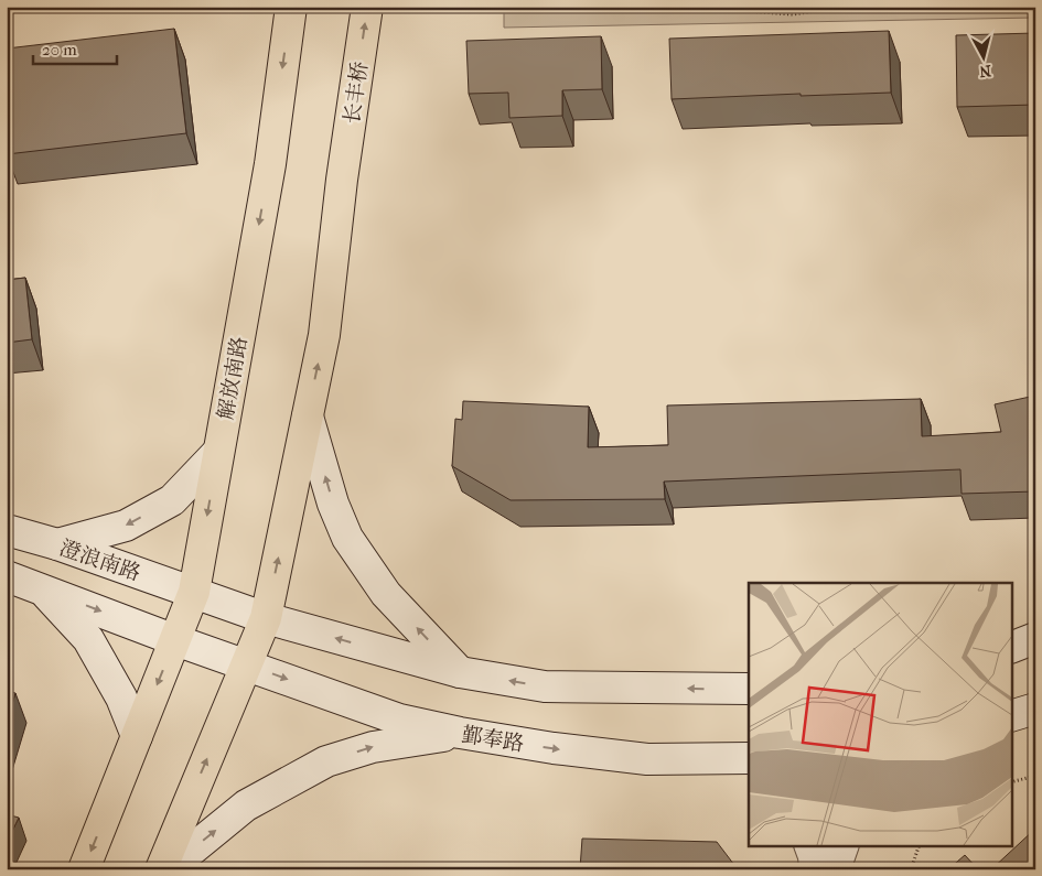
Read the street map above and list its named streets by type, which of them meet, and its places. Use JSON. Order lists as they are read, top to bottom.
{
  "streets": {
    "main road": [
      "长丰桥",
      "解放南路",
      "澄浪南路",
      "鄞奉路"
    ]
  },
  "crossings": [
    ["解放南路", "澄浪南路"]
  ],
  "one_way": ["长丰桥", "解放南路"],
  "scale_bar": "20 m",
  "north": "bottom"
}
